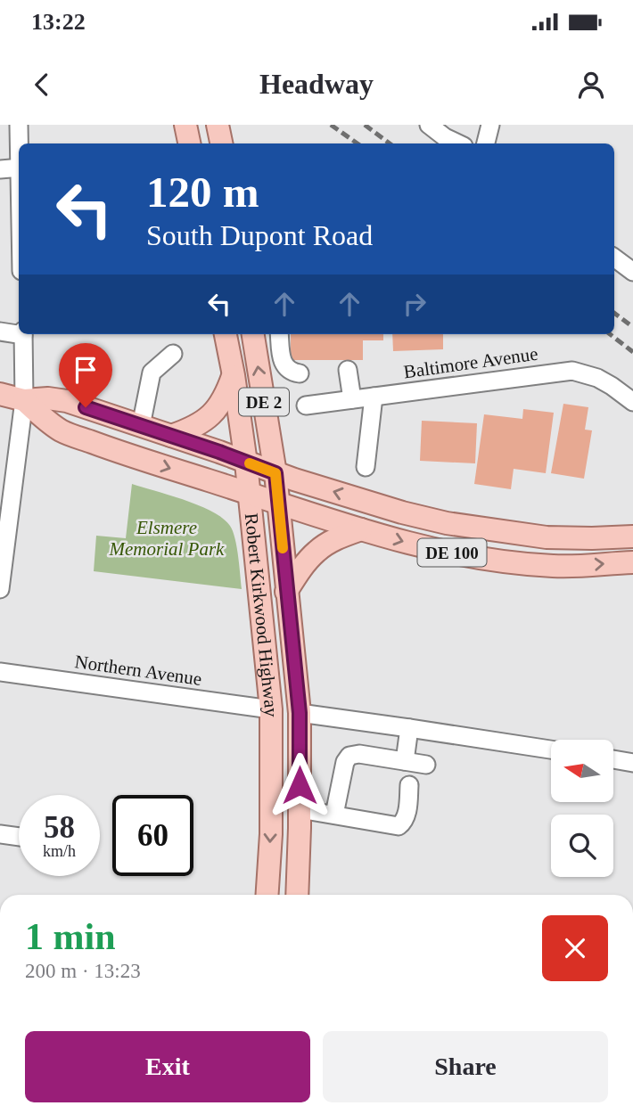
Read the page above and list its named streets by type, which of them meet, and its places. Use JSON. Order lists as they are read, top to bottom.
{
  "streets": {
    "main road": ["DE 2", "DE 100", "Robert Kirkwood Highway"],
    "street": ["Baltimore Avenue", "Northern Avenue"]
  },
  "crossings": [
    ["DE 100", "Robert Kirkwood Highway"],
    ["Robert Kirkwood Highway", "Northern Avenue"]
  ],
  "parks": ["Elsmere Memorial Park"],
  "north": "left",
  "page": {
    "status": "13:22",
    "header": "Headway",
    "turn": ["120 m", "South Dupont Road"],
    "speed": "58 km/h",
    "limit": "60",
    "heading": ["1 min", "200 m · 13:23"],
    "buttons": ["Exit", "Share"]
  }
}
